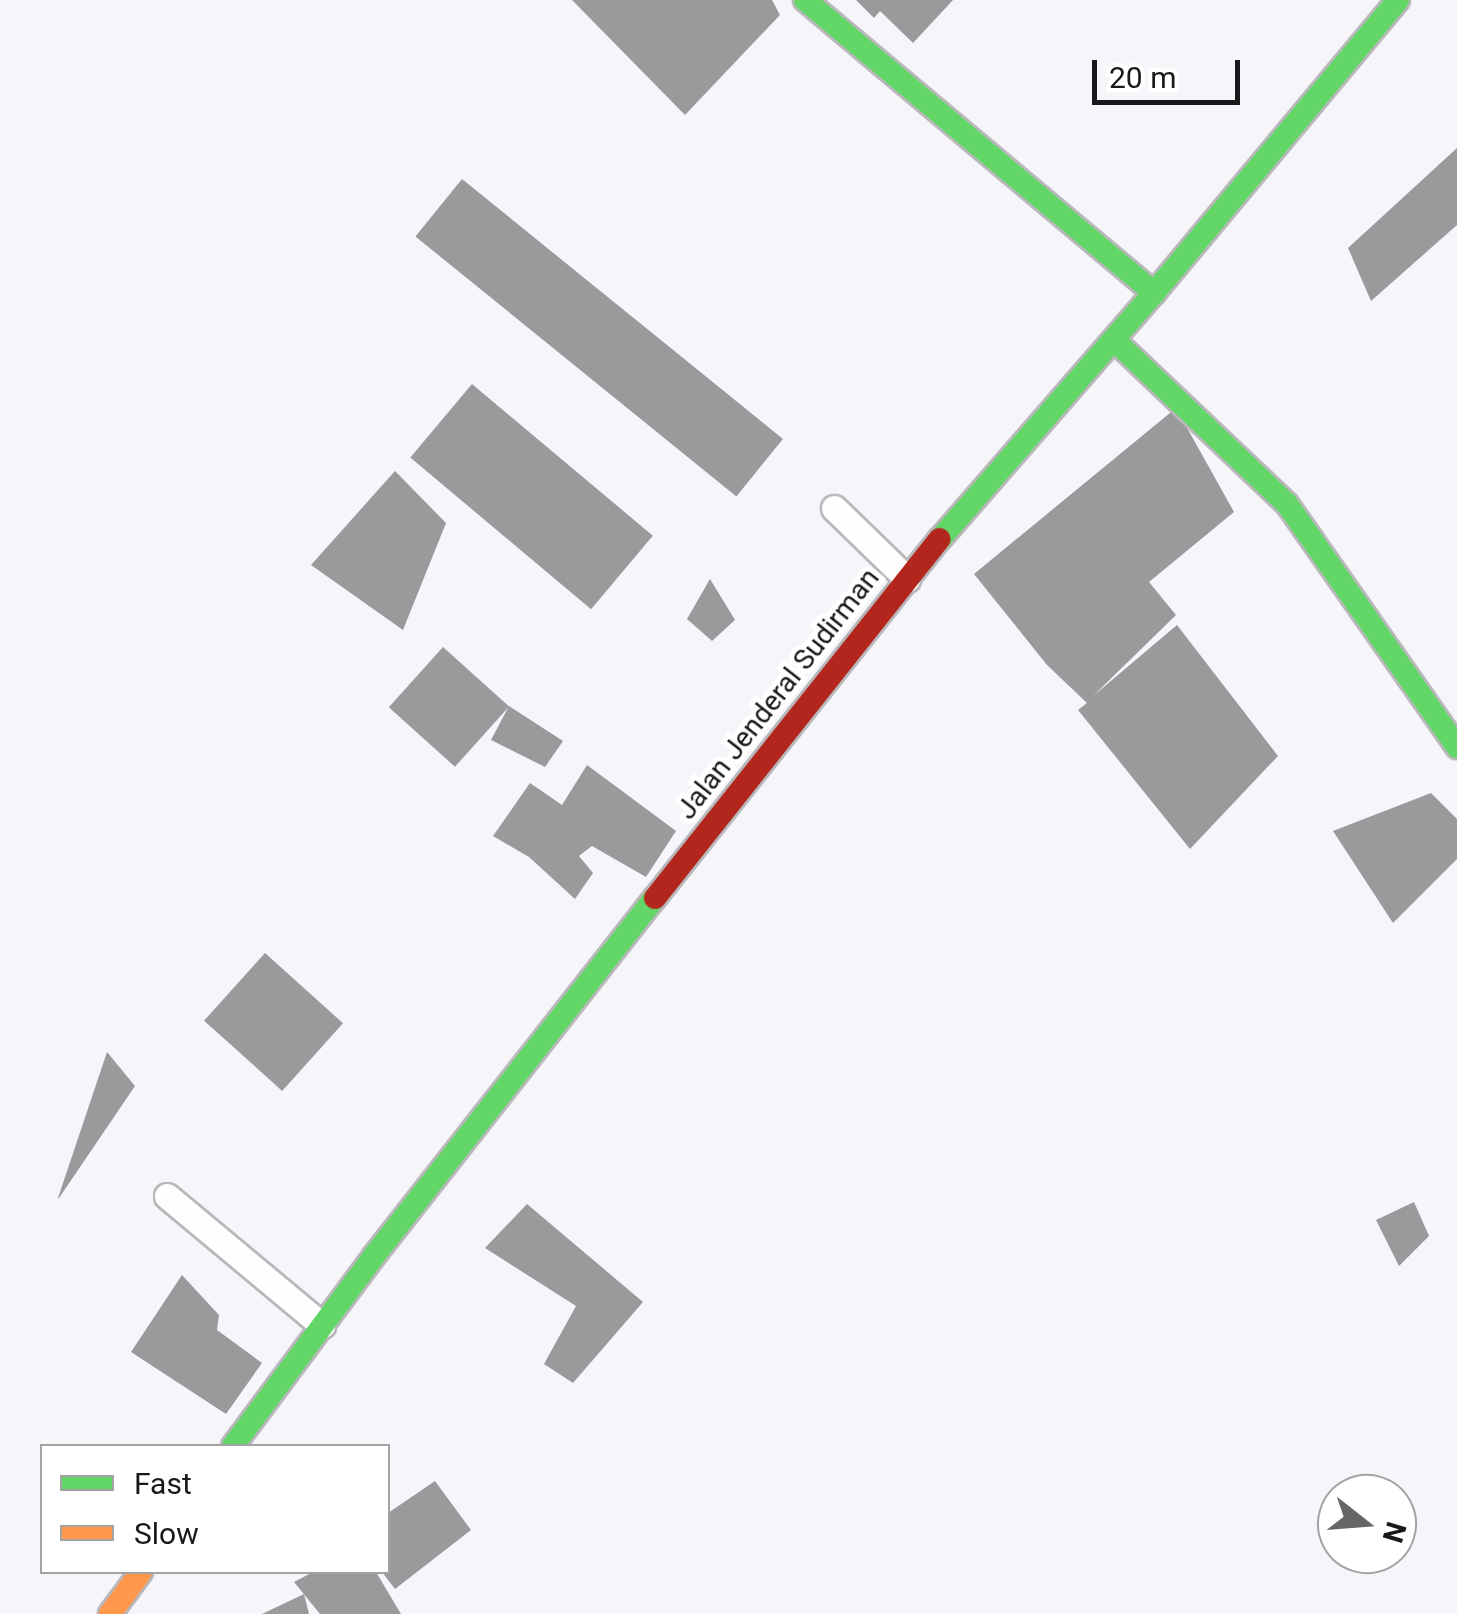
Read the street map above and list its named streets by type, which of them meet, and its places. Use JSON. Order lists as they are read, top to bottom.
{
  "streets": {
    "main road": ["Jalan Jenderal Sudirman"]
  },
  "legend": ["Fast", "Slow"],
  "scale_bar": "20 m",
  "north": "right"
}
